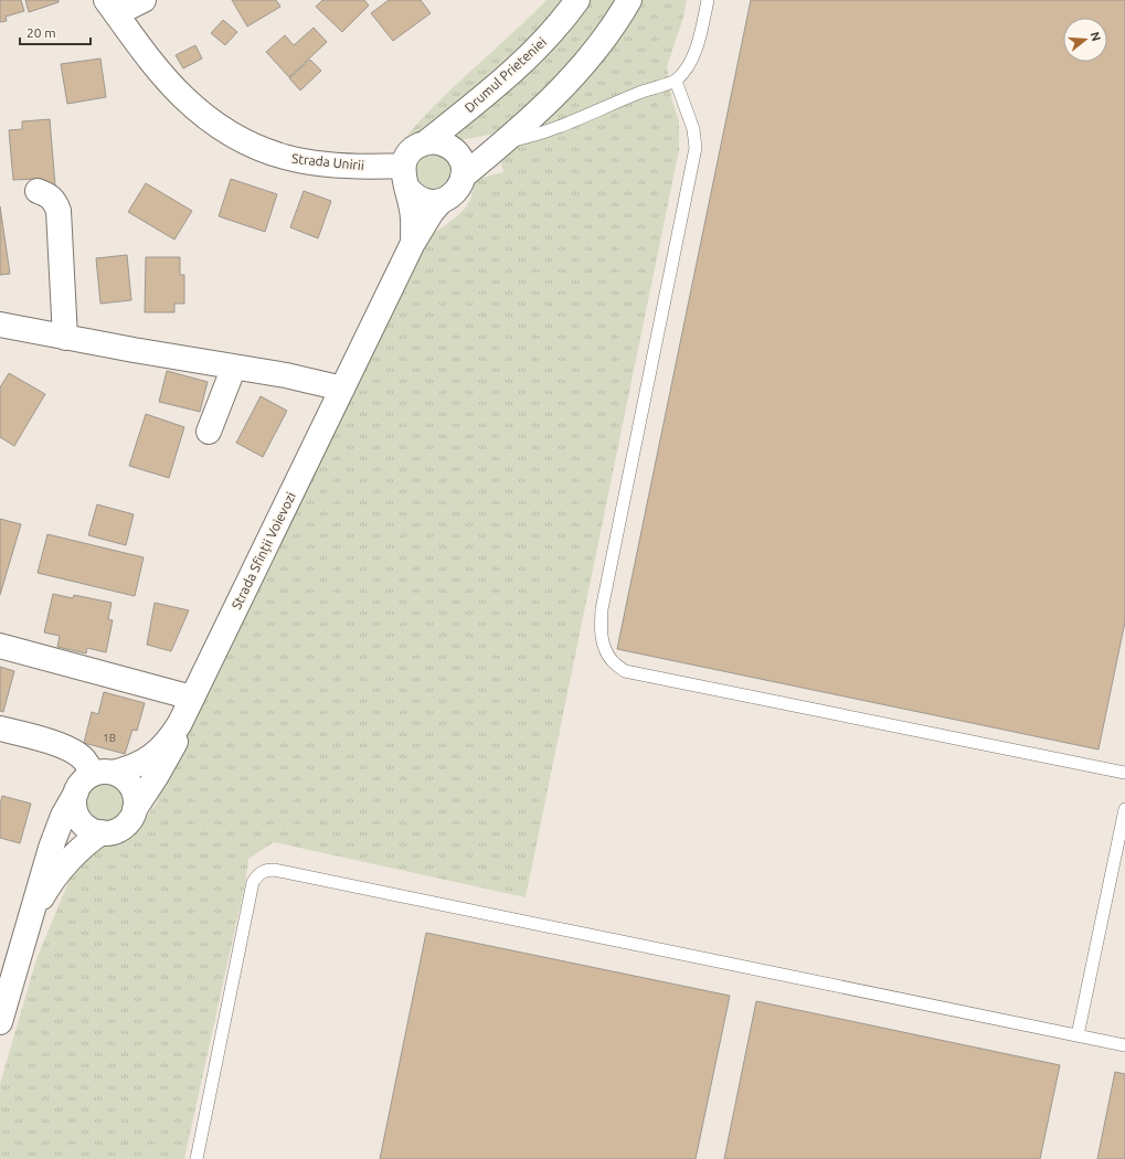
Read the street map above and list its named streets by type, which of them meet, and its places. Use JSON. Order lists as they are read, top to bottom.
{
  "streets": {
    "street": ["Drumul Prieteniei", "Strada Unirii", "Strada Sfinții Voievozi"]
  },
  "crossings": [
    ["Drumul Prieteniei", "Strada Unirii"],
    ["Drumul Prieteniei", "Strada Sfinții Voievozi"],
    ["Strada Unirii", "Strada Sfinții Voievozi"]
  ],
  "house_numbers": ["1B"],
  "scale_bar": "20 m",
  "north": "right"
}
